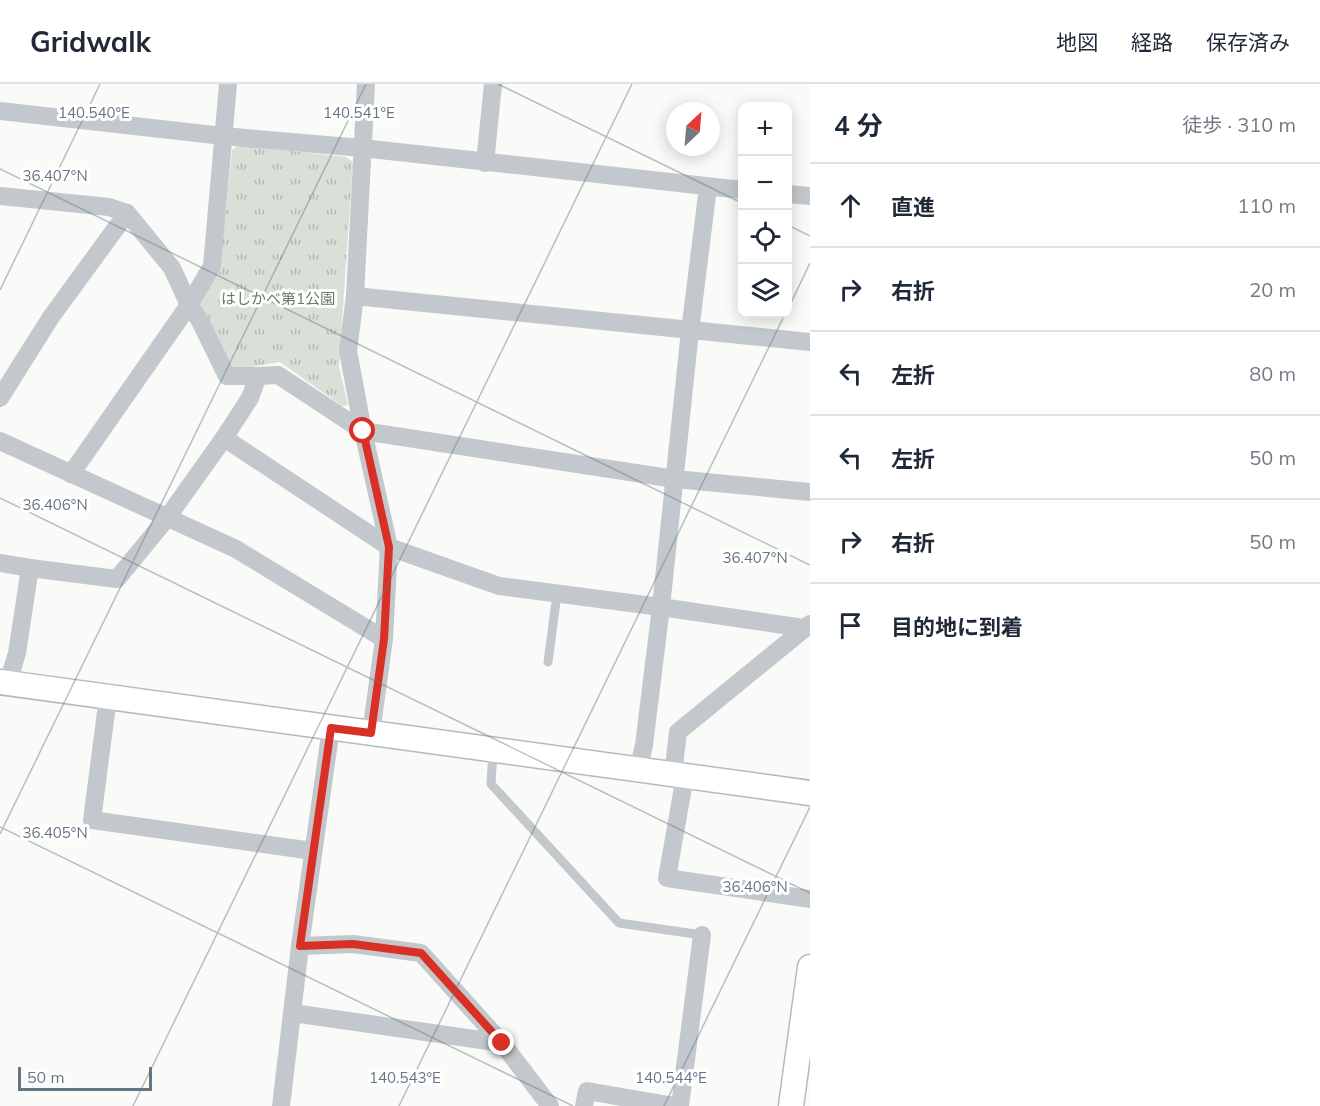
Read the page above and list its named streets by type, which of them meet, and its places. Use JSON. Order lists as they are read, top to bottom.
{
  "parks": ["はしかべ第1公園"],
  "scale_bar": "50 m",
  "north": "top right",
  "page": {
    "header": "Gridwalk",
    "nav": ["地図", "経路", "保存済み"],
    "heading": ["4 分", "徒歩 · 310 m"],
    "map_buttons": ["+", "−"],
    "list": [
      ["直進", "110 m"],
      ["右折", "20 m"],
      ["左折", "80 m"],
      ["左折", "50 m"],
      ["右折", "50 m"],
      "目的地に到着"
    ],
    "scale": "50 m"
  },
  "coordinates": [
    "140.540°E",
    "140.541°E",
    "36.407°N",
    "36.406°N",
    "36.405°N",
    "140.543°E",
    "140.544°E"
  ]
}
